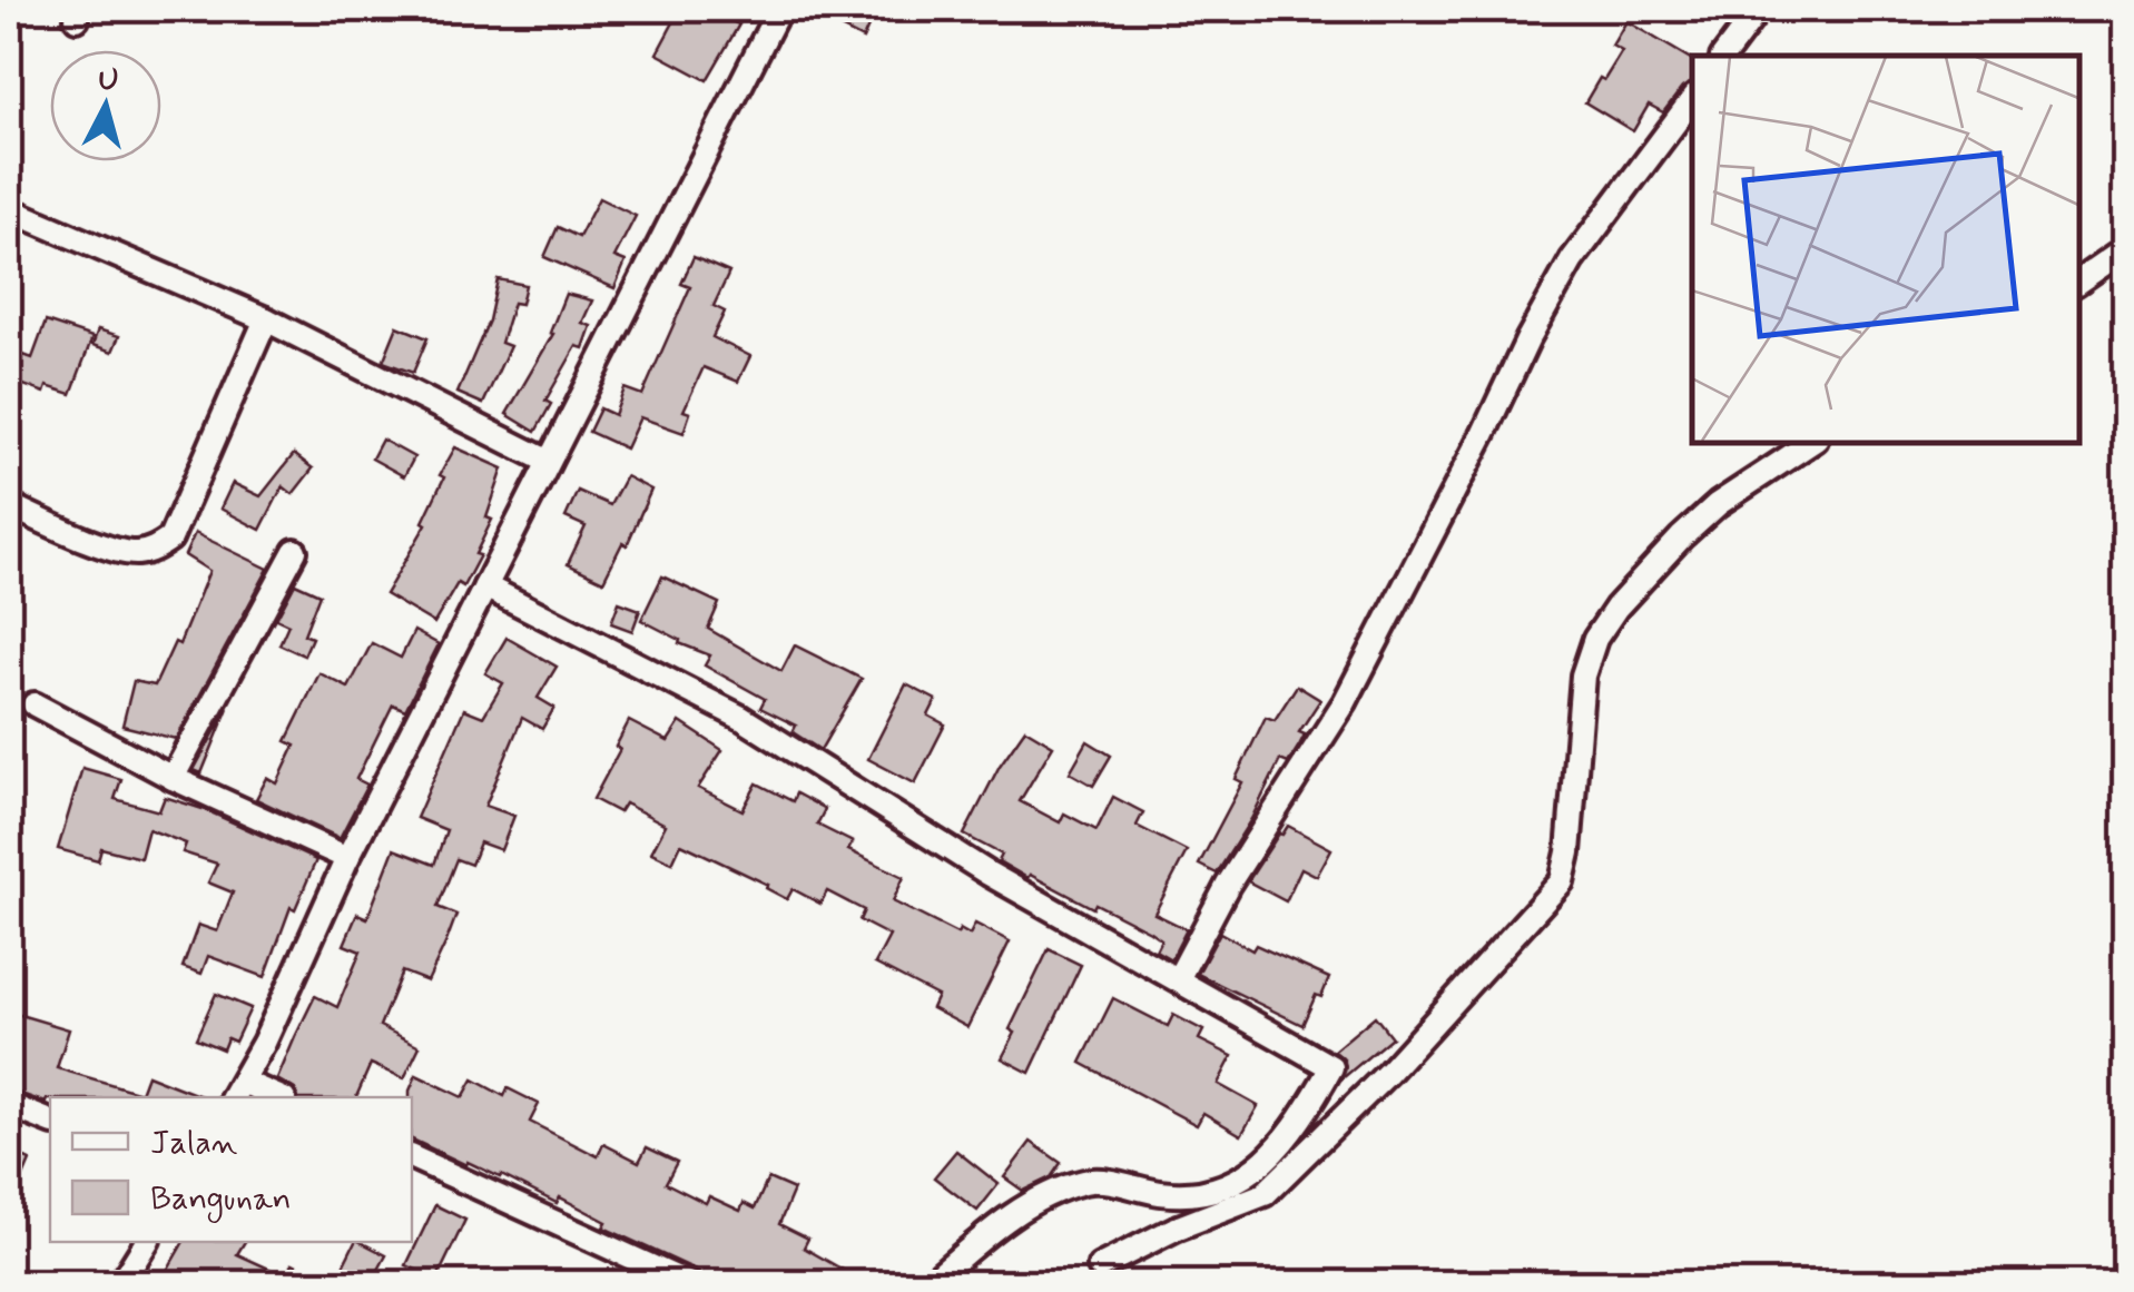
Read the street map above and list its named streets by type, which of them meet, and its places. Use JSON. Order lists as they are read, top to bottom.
{
  "legend": ["Jalan", "Bangunan"],
  "north": "top"
}
